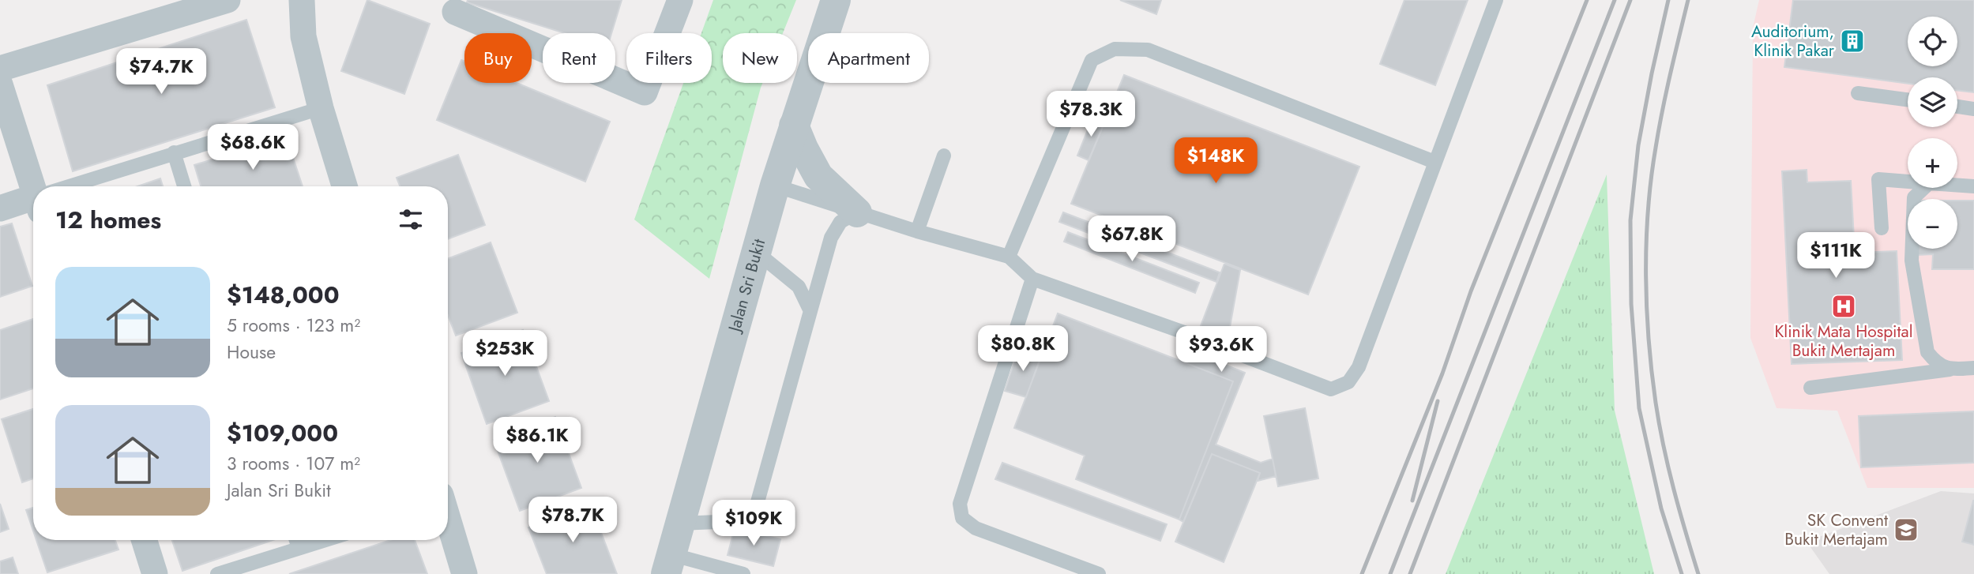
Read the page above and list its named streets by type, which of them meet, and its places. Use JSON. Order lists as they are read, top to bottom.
{
  "streets": {
    "street": ["Jalan Sri Bukit"]
  },
  "places": {
    "building": ["Auditorium, Klinik Pakar"],
    "hospital": ["Klinik Mata Hospital Bukit Mertajam"],
    "school or university": ["SK Convent Bukit Mertajam"]
  },
  "page": {
    "map_buttons": ["+", "−"],
    "chip": [
      "Buy",
      "Rent",
      "Filters",
      "New",
      "Apartment"
    ],
    "price": [
      "$74.7K",
      "$78.3K",
      "$68.6K",
      "$148K",
      "$67.8K",
      "$111K",
      "$80.8K",
      "$93.6K",
      "$253K",
      "$86.1K",
      "$78.7K",
      "$109K"
    ],
    "heading": "12 homes",
    "list": [
      {
        "name": "$148,000",
        "note": "5 rooms · 123 m² · House"
      },
      {
        "name": "$109,000",
        "note": "3 rooms · 107 m² · Jalan Sri Bukit"
      }
    ]
  }
}
